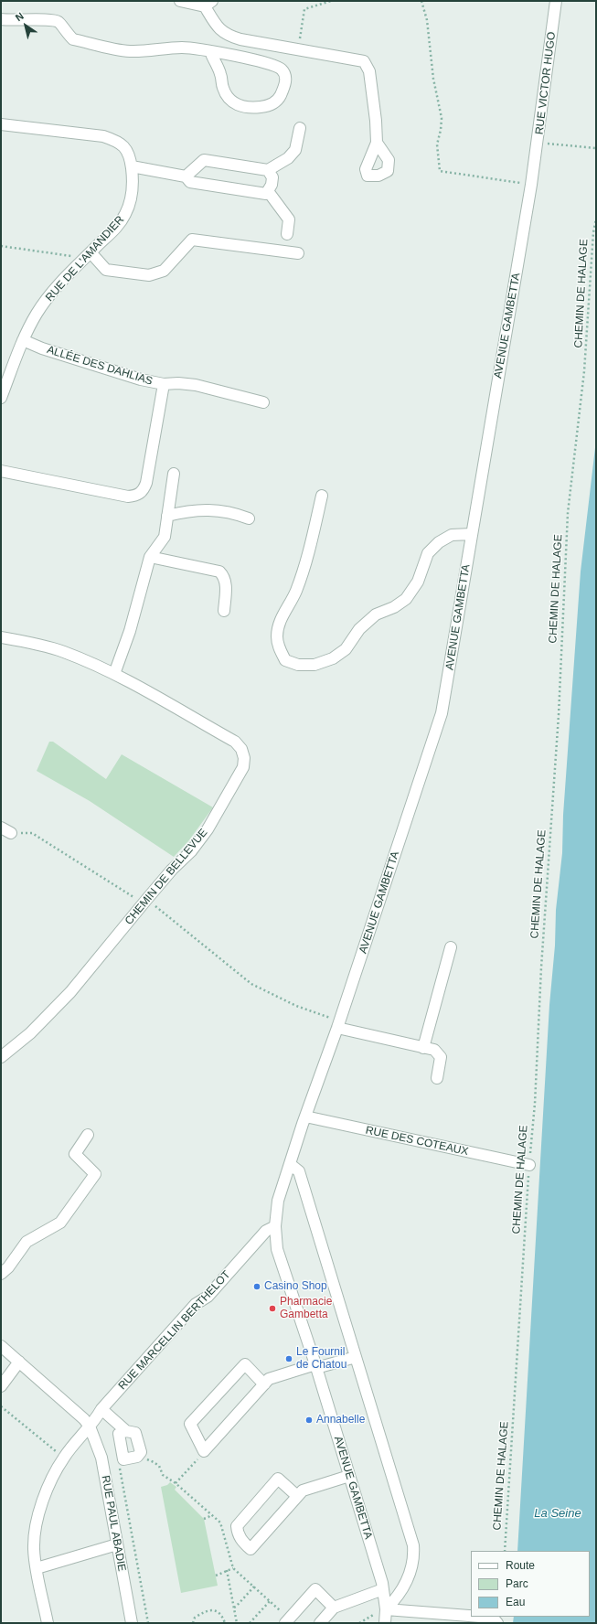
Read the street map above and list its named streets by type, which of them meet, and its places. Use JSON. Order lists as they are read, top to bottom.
{
  "streets": {
    "street": [
      "RUE VICTOR HUGO",
      "RUE DE L'AMANDIER",
      "AVENUE GAMBETTA",
      "ALLÉE DES DAHLIAS",
      "CHEMIN DE BELLEVUE",
      "RUE DES COTEAUX",
      "RUE MARCELLIN BERTHELOT",
      "RUE PAUL ABADIE"
    ],
    "path": ["CHEMIN DE HALAGE"]
  },
  "crossings": [
    ["RUE VICTOR HUGO", "AVENUE GAMBETTA"],
    ["RUE DE L'AMANDIER", "ALLÉE DES DAHLIAS"],
    ["CHEMIN DE HALAGE", "RUE DES COTEAUX"],
    ["AVENUE GAMBETTA", "RUE DES COTEAUX"],
    ["AVENUE GAMBETTA", "RUE MARCELLIN BERTHELOT"],
    ["RUE MARCELLIN BERTHELOT", "RUE PAUL ABADIE"]
  ],
  "water": ["La Seine"],
  "places": [
    "Casino Shop",
    "Pharmacie Gambetta",
    "Le Fournil de Chatou",
    "Annabelle"
  ],
  "legend": ["Route", "Parc", "Eau"],
  "north": "top left"
}
